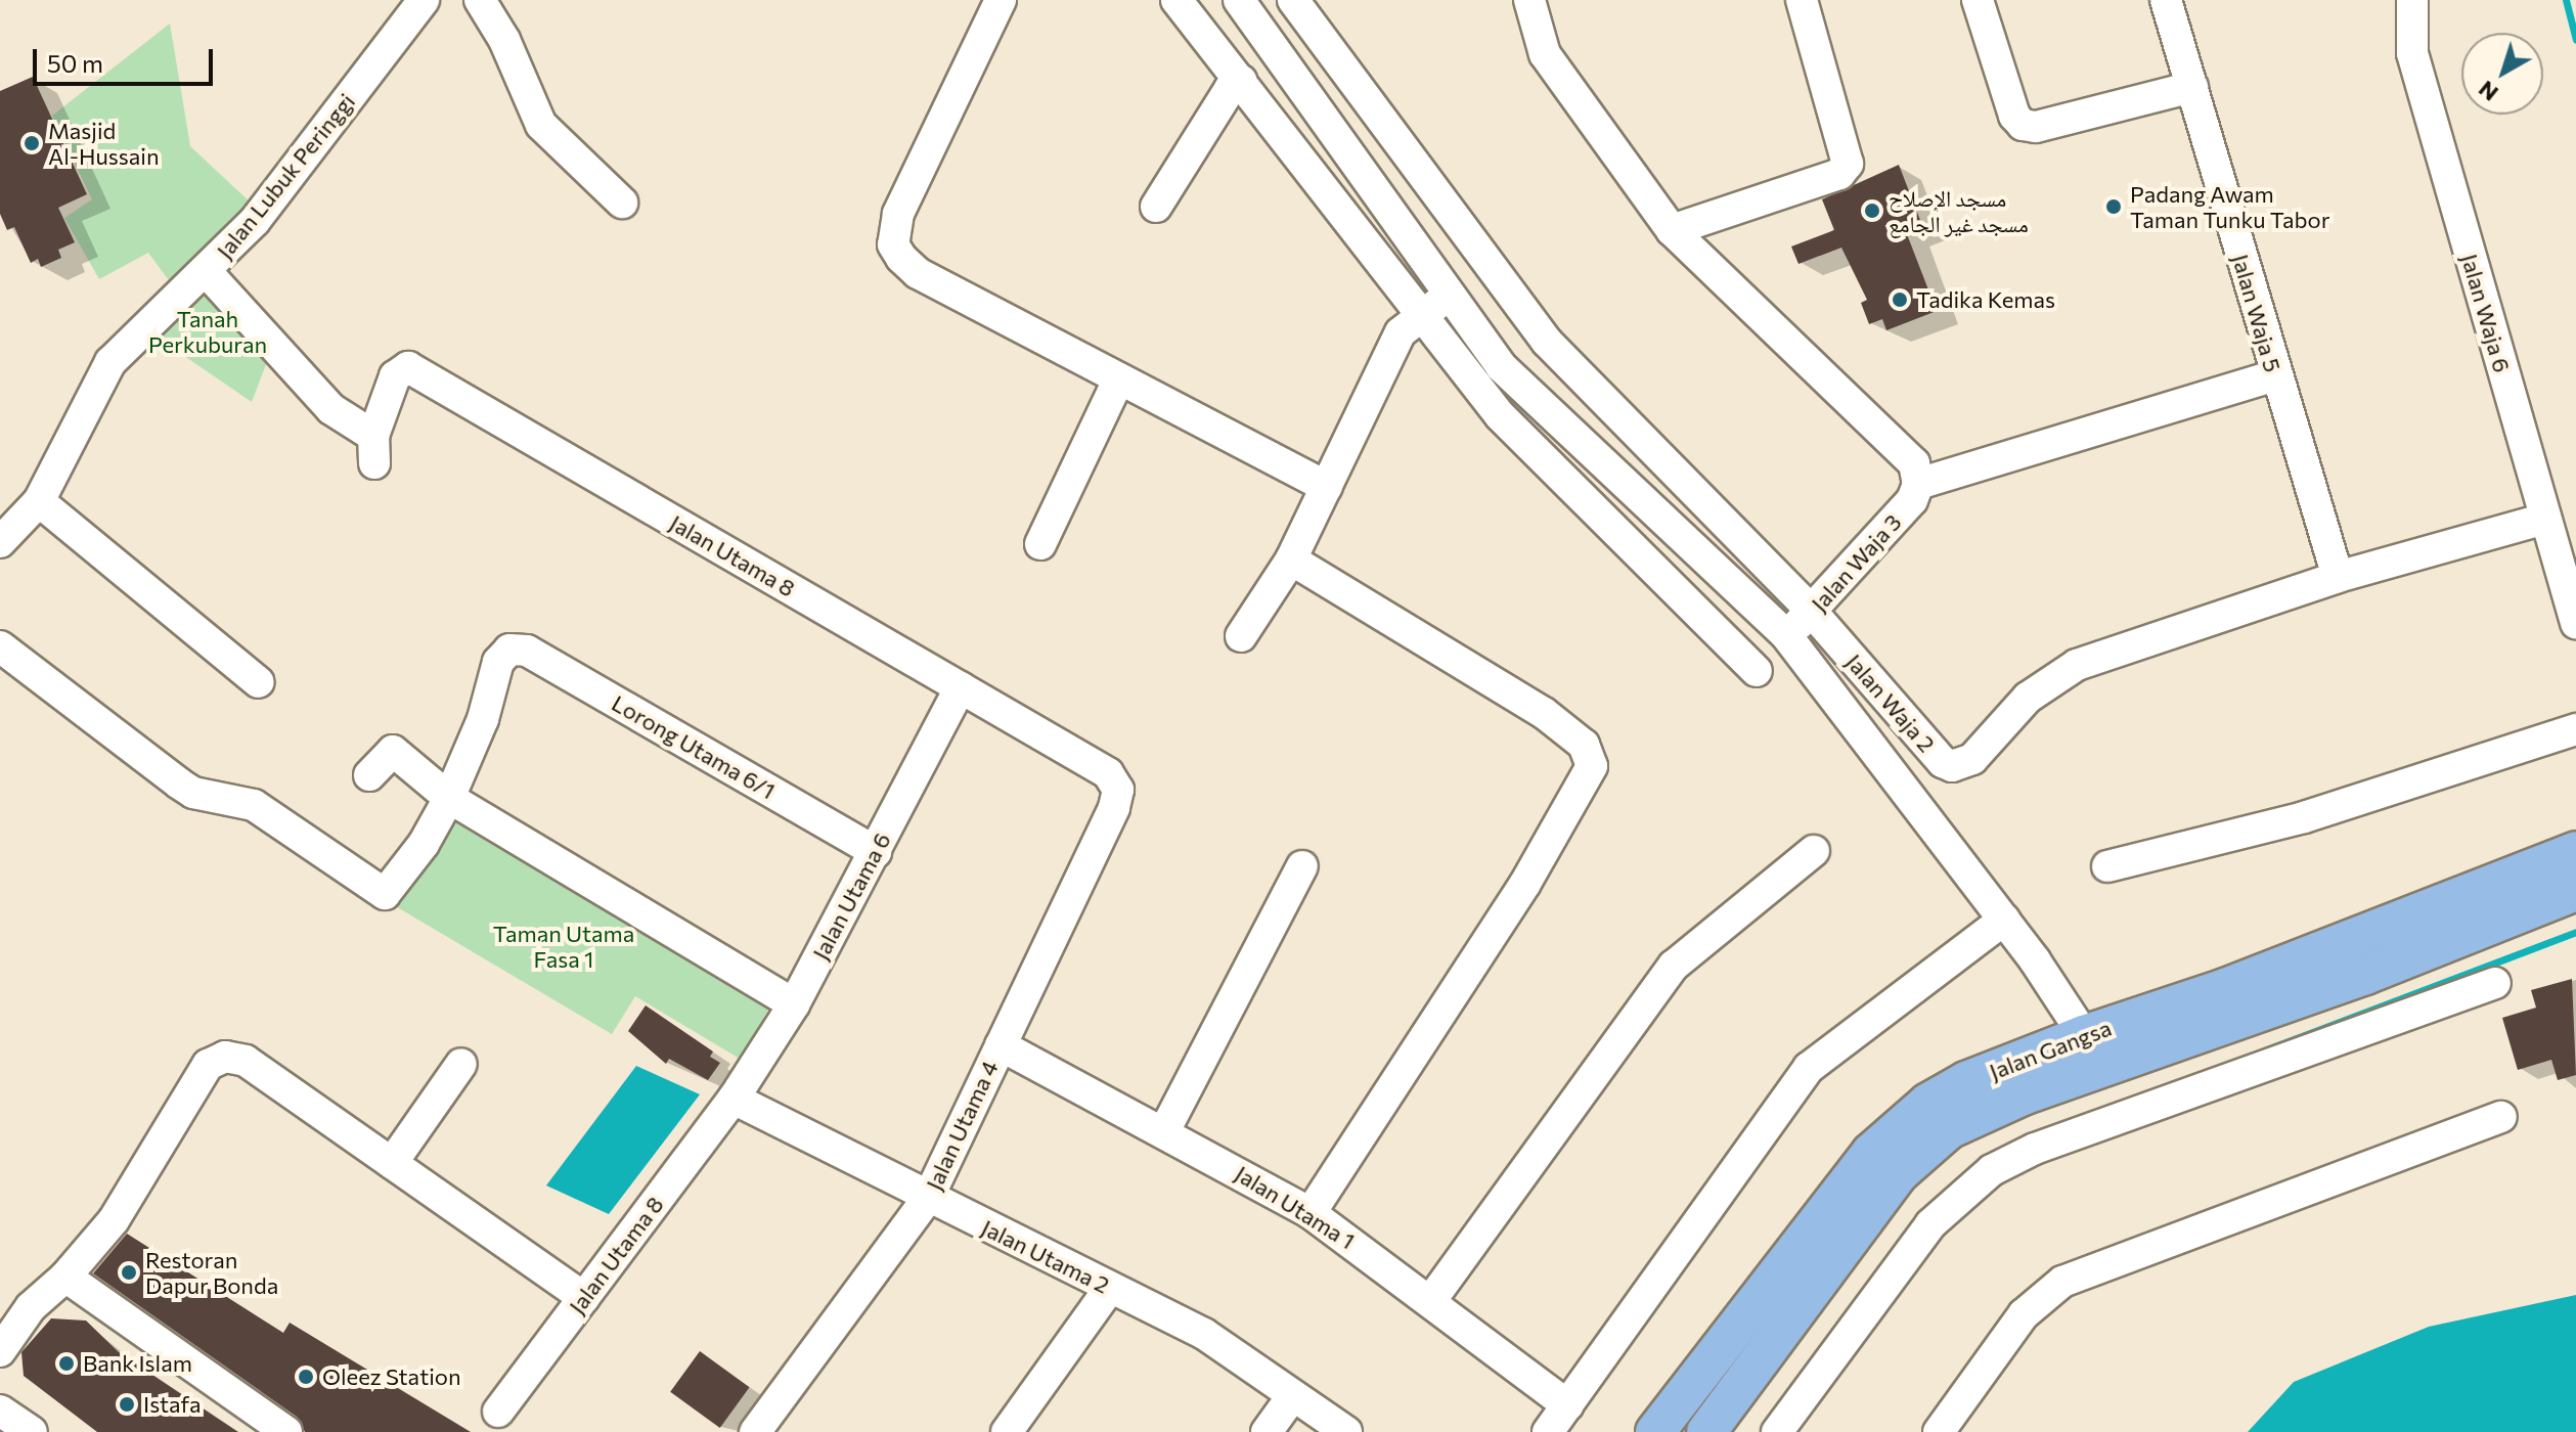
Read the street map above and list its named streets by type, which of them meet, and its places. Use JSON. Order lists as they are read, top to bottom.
{
  "streets": {
    "main road": ["Jalan Gangsa"],
    "street": [
      "Jalan Lubuk Peringgi",
      "Jalan Waja 5",
      "Jalan Waja 6",
      "Jalan Utama 8",
      "Jalan Waja 3",
      "Jalan Waja 2",
      "Lorong Utama 6/1",
      "Jalan Utama 6",
      "Jalan Utama 4",
      "Jalan Utama 1",
      "Jalan Utama 2"
    ]
  },
  "crossings": [
    ["Jalan Lubuk Peringgi", "Jalan Utama 8"],
    ["Jalan Waja 5", "Jalan Waja 2"],
    ["Jalan Waja 6", "Jalan Waja 2"],
    ["Jalan Utama 8", "Jalan Utama 6"],
    ["Jalan Utama 8", "Jalan Utama 4"],
    ["Jalan Utama 8", "Jalan Utama 2"],
    ["Jalan Waja 3", "Jalan Waja 2"],
    ["Lorong Utama 6/1", "Jalan Utama 6"],
    ["Jalan Utama 6", "Jalan Utama 2"],
    ["Jalan Utama 4", "Jalan Utama 1"],
    ["Jalan Utama 4", "Jalan Utama 2"]
  ],
  "parks": ["Tanah Perkuburan", "Taman Utama Fasa 1"],
  "places": [
    "Masjid Al-Hussain",
    "Padang Awam Taman Tunku Tabor",
    "مسجد الإصلاح مسجد غير الجامع",
    "Tadika Kemas",
    "Restoran Dapur Bonda",
    "Bank Islam",
    "Oleez Station",
    "Istafa"
  ],
  "scale_bar": "50 m",
  "north": "bottom left"
}
